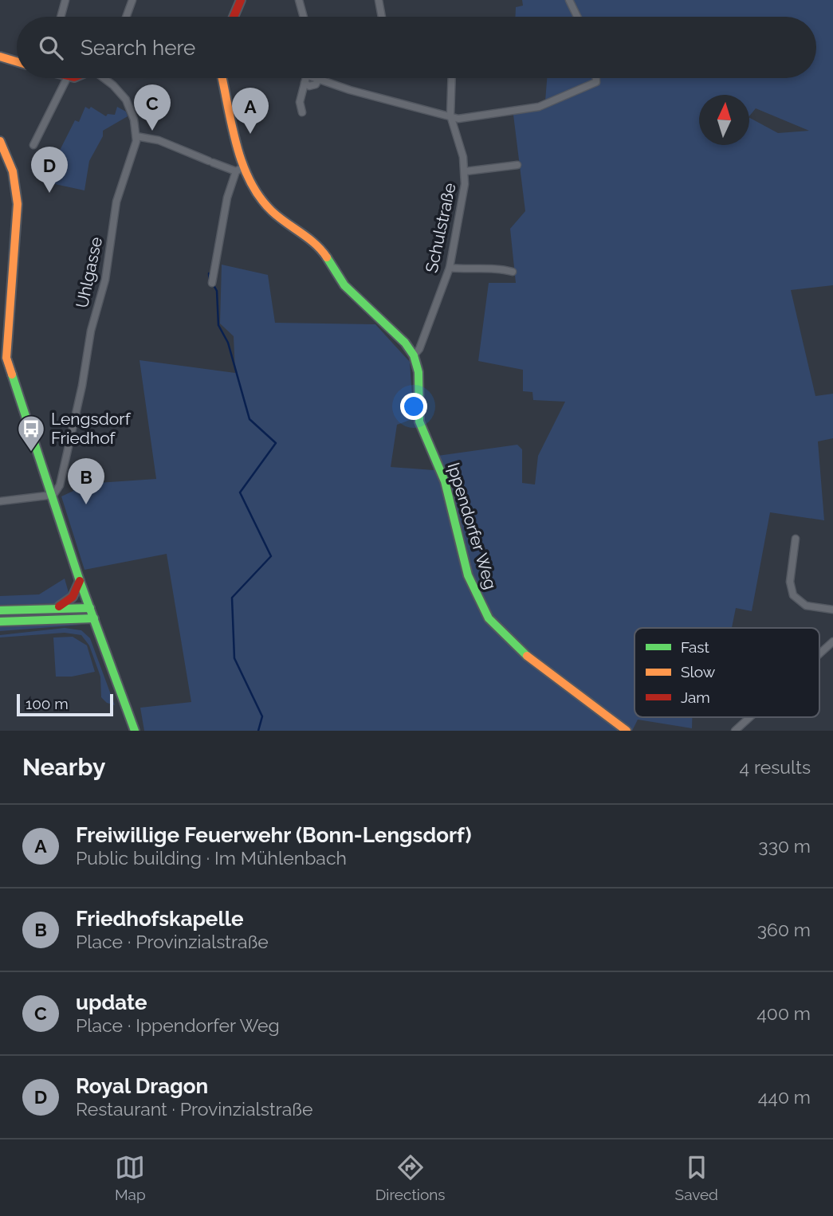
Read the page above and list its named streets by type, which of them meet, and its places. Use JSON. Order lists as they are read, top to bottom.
{
  "streets": {
    "street": ["Schulstraße", "Uhlgasse", "Ippendorfer Weg"]
  },
  "crossings": [
    ["Schulstraße", "Ippendorfer Weg"]
  ],
  "places": {
    "bus stop": ["Lengsdorf Friedhof"]
  },
  "legend": ["Fast", "Slow", "Jam"],
  "scale_bar": "100 m",
  "north": "top",
  "page": {
    "search": "Search here",
    "pins": [
      "C",
      "A",
      "D",
      "B"
    ],
    "scale": "100 m",
    "heading": ["Nearby", "4 results"],
    "list": [
      {
        "mark": "A",
        "name": "Freiwillige Feuerwehr (Bonn-Lengsdorf)",
        "note": "Public building · Im Mühlenbach",
        "value": "330 m"
      },
      {
        "mark": "B",
        "name": "Friedhofskapelle",
        "note": "Place · Provinzialstraße",
        "value": "360 m"
      },
      {
        "mark": "C",
        "name": "update",
        "note": "Place · Ippendorfer Weg",
        "value": "400 m"
      },
      {
        "mark": "D",
        "name": "Royal Dragon",
        "note": "Restaurant · Provinzialstraße",
        "value": "440 m"
      }
    ],
    "nav": ["Map", "Directions", "Saved"]
  }
}
